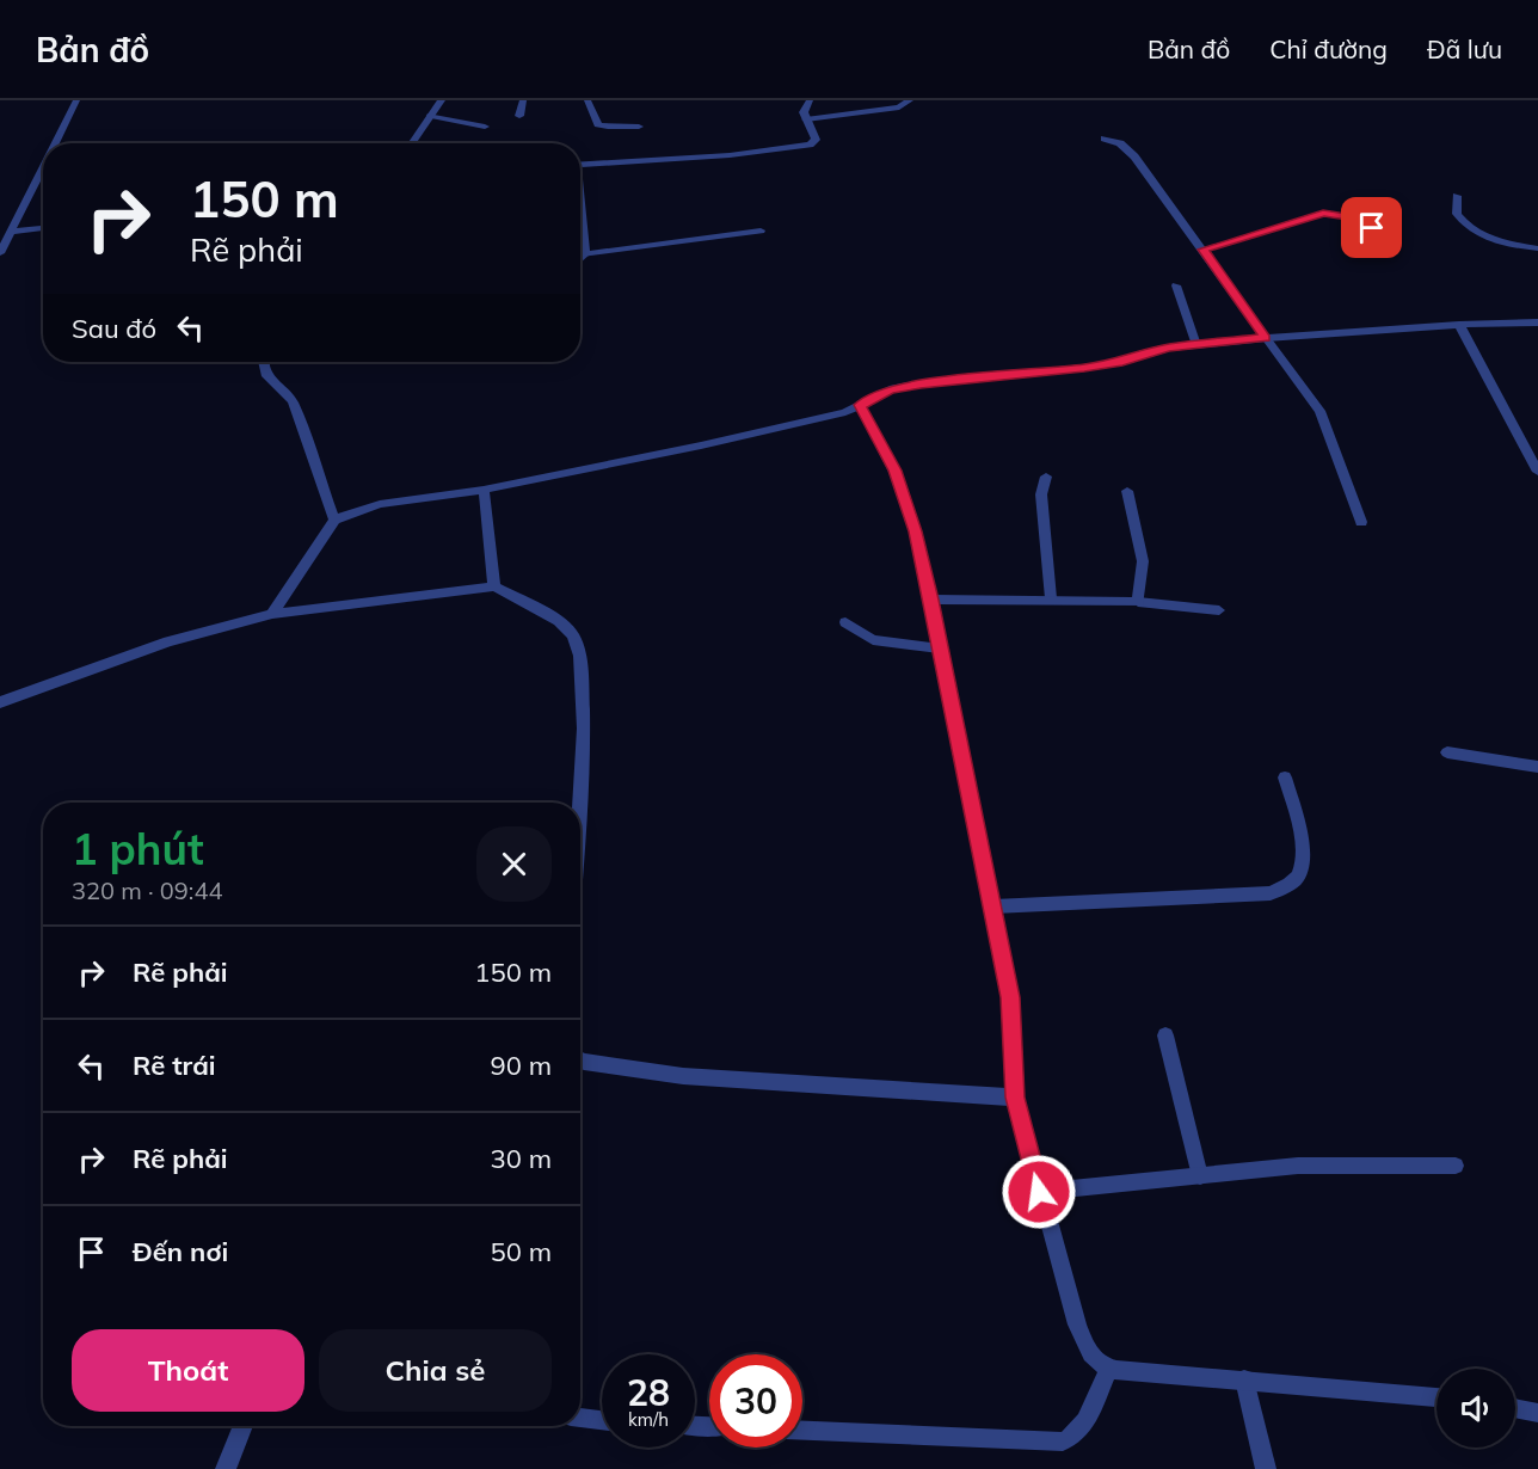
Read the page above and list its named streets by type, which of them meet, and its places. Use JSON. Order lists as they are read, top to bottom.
{
  "page": {
    "header": "Bản đồ",
    "nav": ["Bản đồ", "Chỉ đường", "Đã lưu"],
    "turn": ["150 m", "Rẽ phải"],
    "then": "Sau đó",
    "heading": ["1 phút", "320 m · 09:44"],
    "list": [
      {
        "name": "Rẽ phải",
        "value": "150 m"
      },
      {
        "name": "Rẽ trái",
        "value": "90 m"
      },
      {
        "name": "Rẽ phải",
        "value": "30 m"
      },
      {
        "name": "Đến nơi",
        "value": "50 m"
      }
    ],
    "buttons": ["Thoát", "Chia sẻ"],
    "speed": "28 km/h",
    "limit": "30"
  }
}
